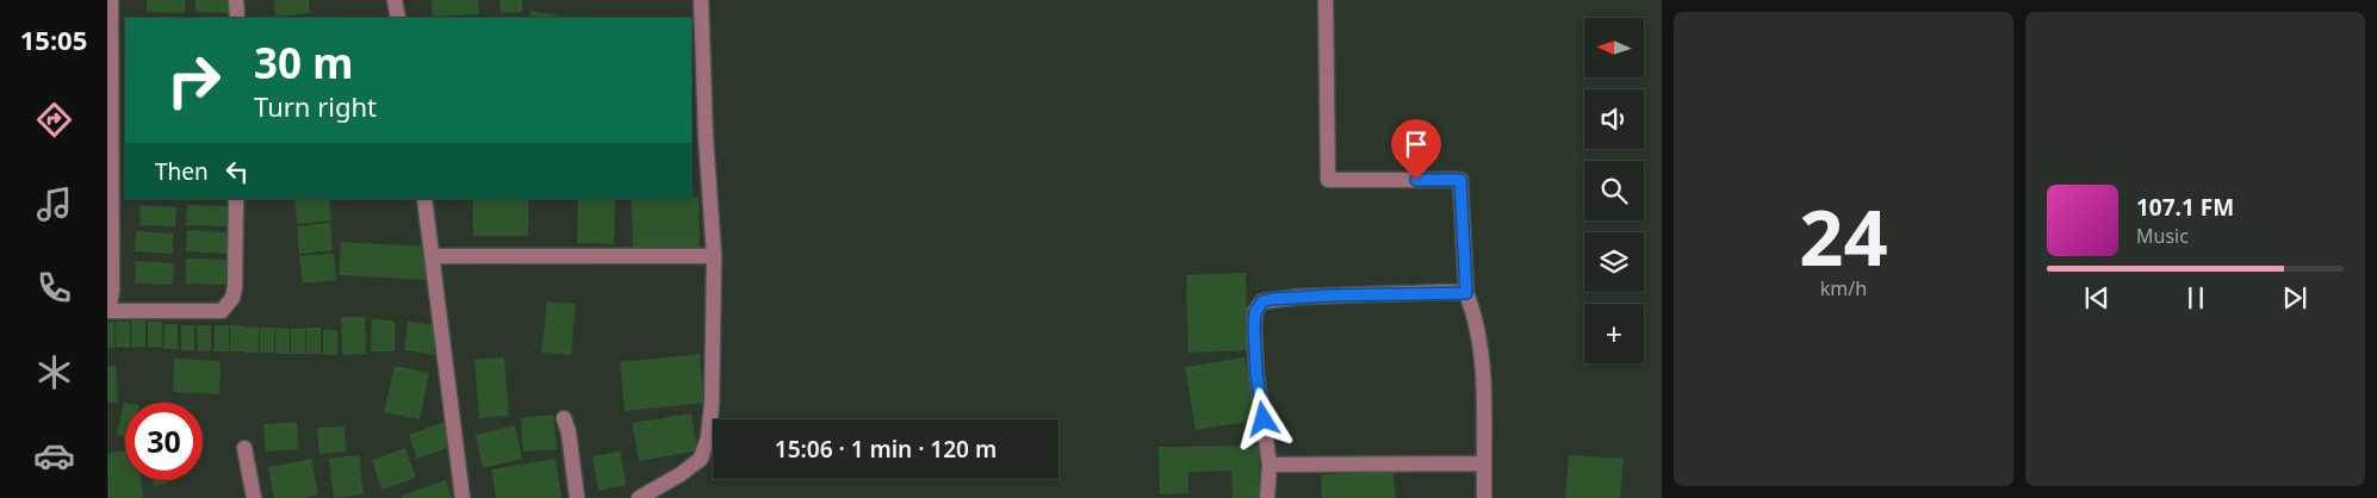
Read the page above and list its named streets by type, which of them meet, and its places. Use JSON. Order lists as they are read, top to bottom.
{
  "north": "left",
  "page": {
    "tabs": "15:05",
    "tile": ["24", "km/h"],
    "map_buttons": "+",
    "turn": ["30 m", "Turn right"],
    "then": "Then",
    "song": ["107.1 FM", "Music"],
    "limit": "30",
    "trip": "15:06 · 1 min · 120 m"
  }
}
